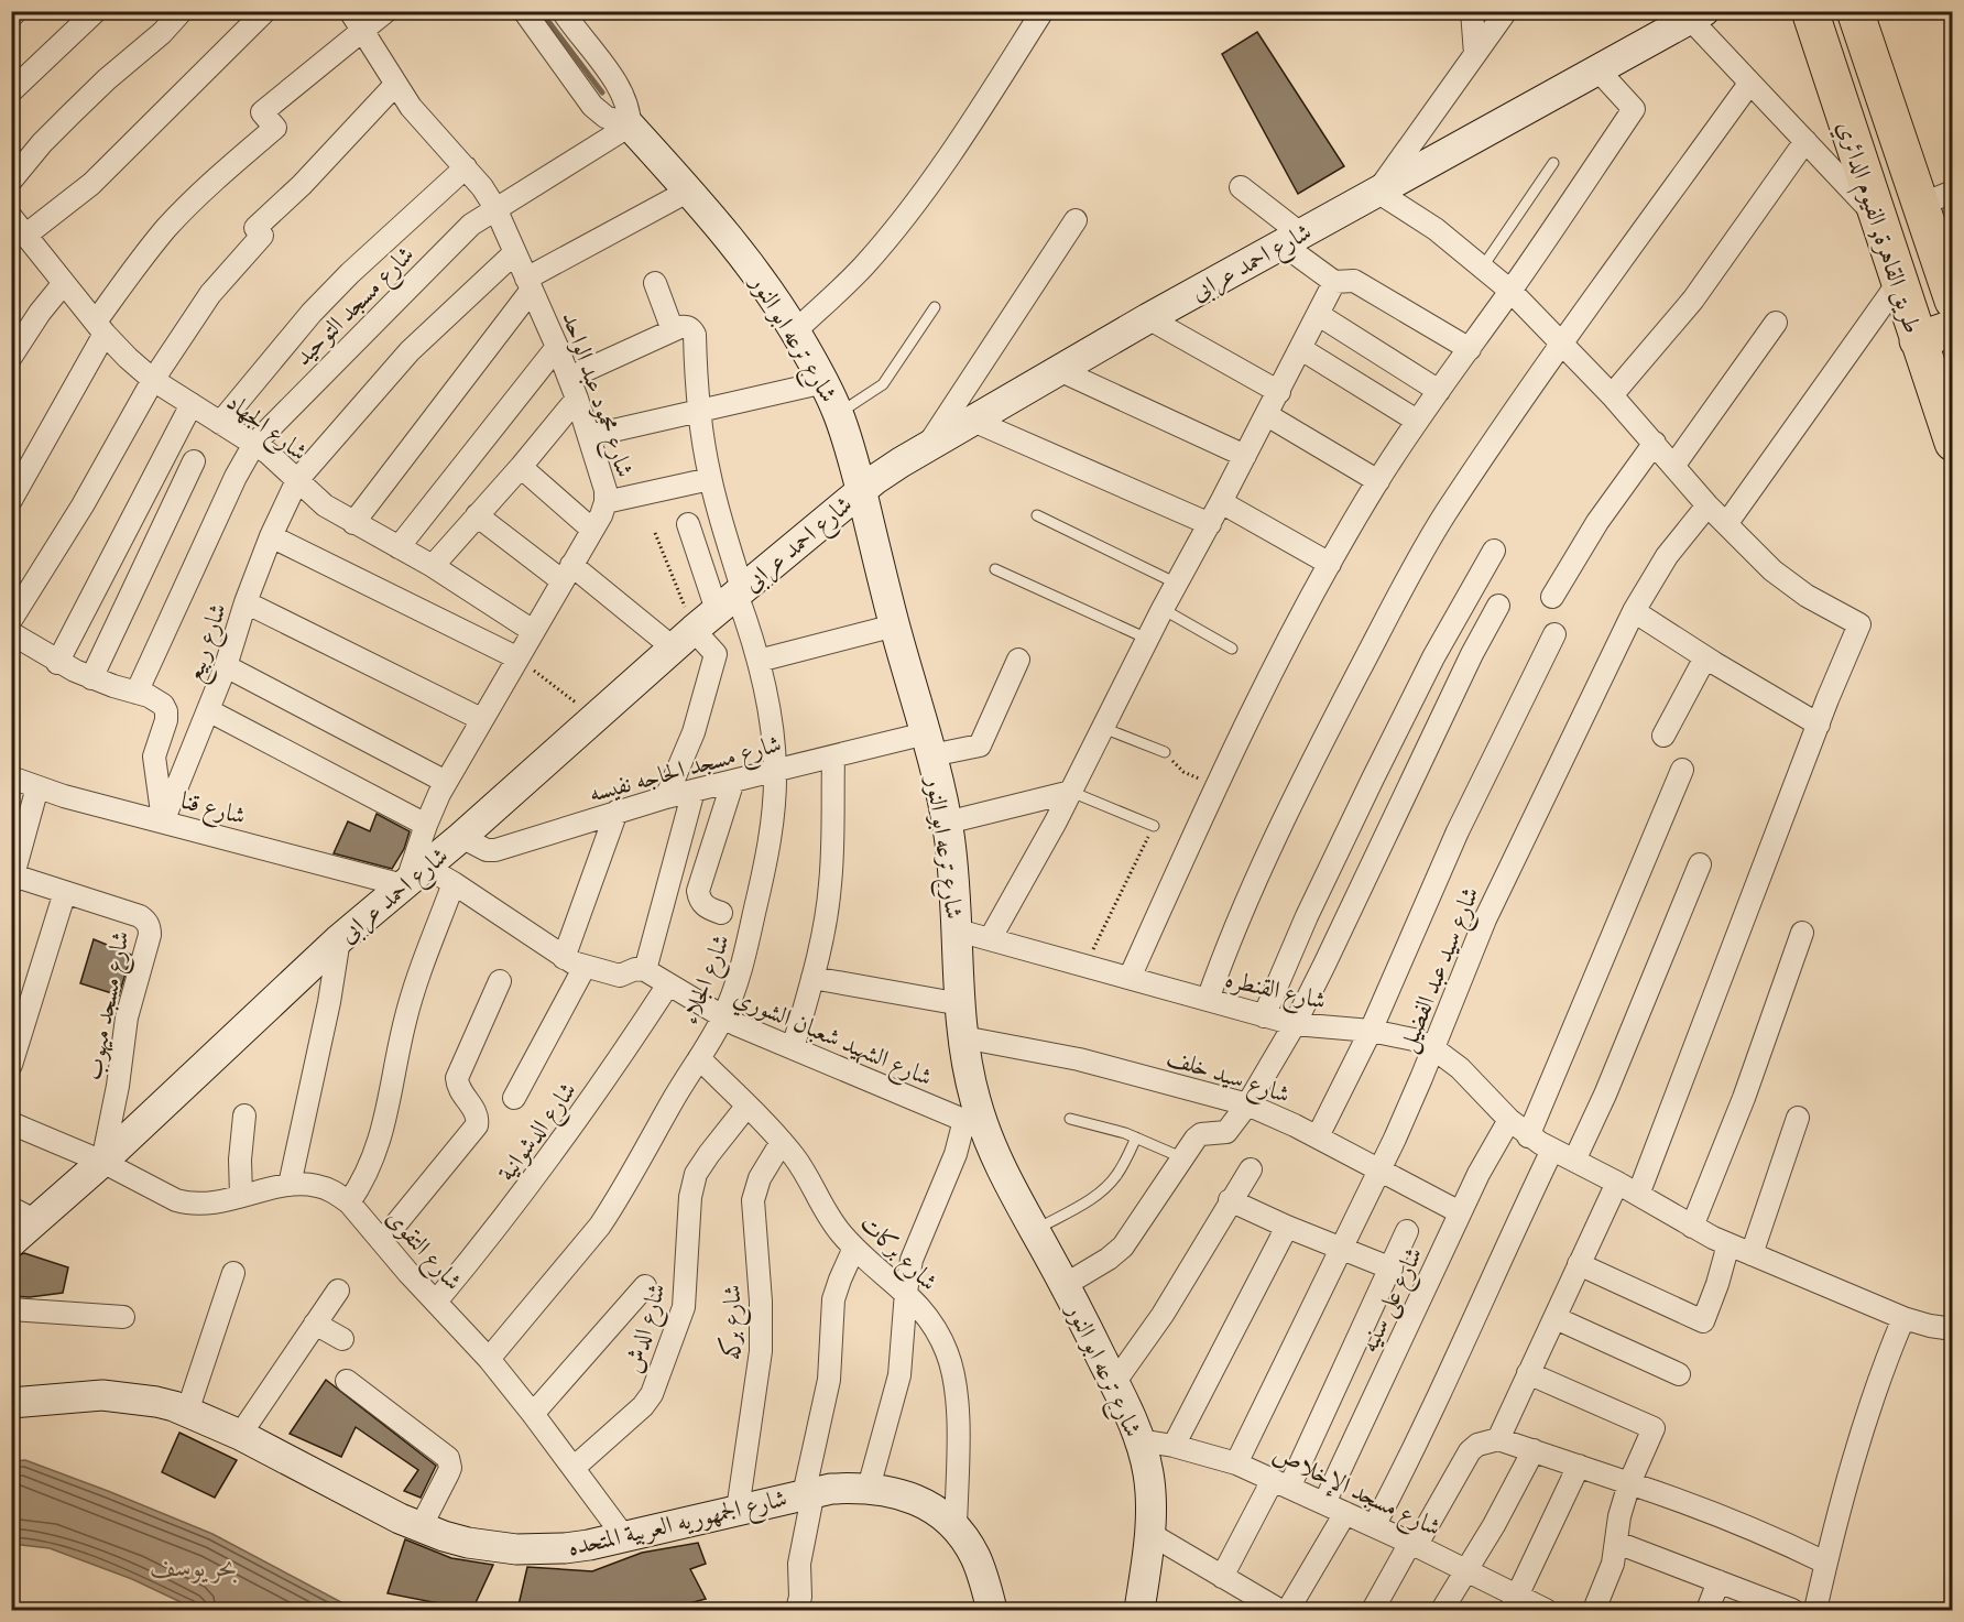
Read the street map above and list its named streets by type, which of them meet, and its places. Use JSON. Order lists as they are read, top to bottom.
{
  "streets": {
    "highway": ["طريق القاهرة, الفيوم الدائري"],
    "street": [
      "شارع احمد عرابى",
      "شارع مسجد التوحيد",
      "شارع ترعه ابو النور",
      "شارع محمود عبد الواحد",
      "شارع الجهاد",
      "شارع ربيع",
      "شارع مسجد الحاجه نفيسه",
      "شارع قنا",
      "شارع سيد عبد الفضيل",
      "شارع الجلاء",
      "شارع القنطره",
      "شارع مسجد ميهوب",
      "شارع الشهيد شعبان الشوري",
      "شارع سيد خلف",
      "شارع الدشوانية",
      "شارع التقوى",
      "شارع بركات",
      "شارع على سنيه",
      "شارع بركه",
      "شارع الدش",
      "شارع مسجد الإخلاص",
      "شارع الجمهوريه العربية المتحده"
    ]
  },
  "crossings": [
    ["شارع احمد عرابى", "شارع ترعه ابو النور"],
    ["شارع احمد عرابى", "شارع محمود عبد الواحد"],
    ["شارع احمد عرابى", "شارع مسجد الحاجه نفيسه"],
    ["شارع احمد عرابى", "شارع قنا"],
    ["شارع احمد عرابى", "شارع الجلاء"],
    ["شارع احمد عرابى", "شارع مسجد ميهوب"],
    ["شارع احمد عرابى", "شارع التقوى"],
    ["شارع مسجد التوحيد", "شارع ترعه ابو النور"],
    ["شارع مسجد التوحيد", "شارع محمود عبد الواحد"],
    ["شارع مسجد التوحيد", "شارع الجهاد"],
    ["شارع ترعه ابو النور", "شارع مسجد الحاجه نفيسه"],
    ["شارع ترعه ابو النور", "شارع القنطره"],
    ["شارع ترعه ابو النور", "شارع الشهيد شعبان الشوري"],
    ["شارع ترعه ابو النور", "شارع سيد خلف"],
    ["شارع ترعه ابو النور", "شارع مسجد الإخلاص"],
    ["شارع محمود عبد الواحد", "شارع الجهاد"],
    ["شارع محمود عبد الواحد", "شارع ربيع"],
    ["شارع محمود عبد الواحد", "شارع قنا"],
    ["شارع الجهاد", "شارع ربيع"],
    ["شارع ربيع", "شارع قنا"],
    ["شارع مسجد الحاجه نفيسه", "شارع الجلاء"],
    ["شارع سيد عبد الفضيل", "شارع القنطره"],
    ["شارع سيد عبد الفضيل", "شارع سيد خلف"],
    ["شارع سيد عبد الفضيل", "شارع مسجد الإخلاص"],
    ["شارع الجلاء", "شارع الشهيد شعبان الشوري"],
    ["شارع الجلاء", "شارع التقوى"],
    ["شارع الجلاء", "شارع بركات"],
    ["شارع القنطره", "شارع على سنيه"],
    ["شارع مسجد ميهوب", "شارع التقوى"],
    ["شارع الشهيد شعبان الشوري", "شارع الدشوانية"],
    ["شارع سيد خلف", "شارع على سنيه"],
    ["شارع الدشوانية", "شارع التقوى"],
    ["شارع التقوى", "شارع الدش"],
    ["شارع التقوى", "شارع الجمهوريه العربية المتحده"],
    ["شارع بركات", "شارع بركه"],
    ["شارع بركات", "شارع الدش"],
    ["شارع بركات", "شارع الجمهوريه العربية المتحده"],
    ["شارع على سنيه", "شارع مسجد الإخلاص"],
    ["شارع بركه", "شارع الجمهوريه العربية المتحده"]
  ],
  "water": ["بحر يوسف"]
}
